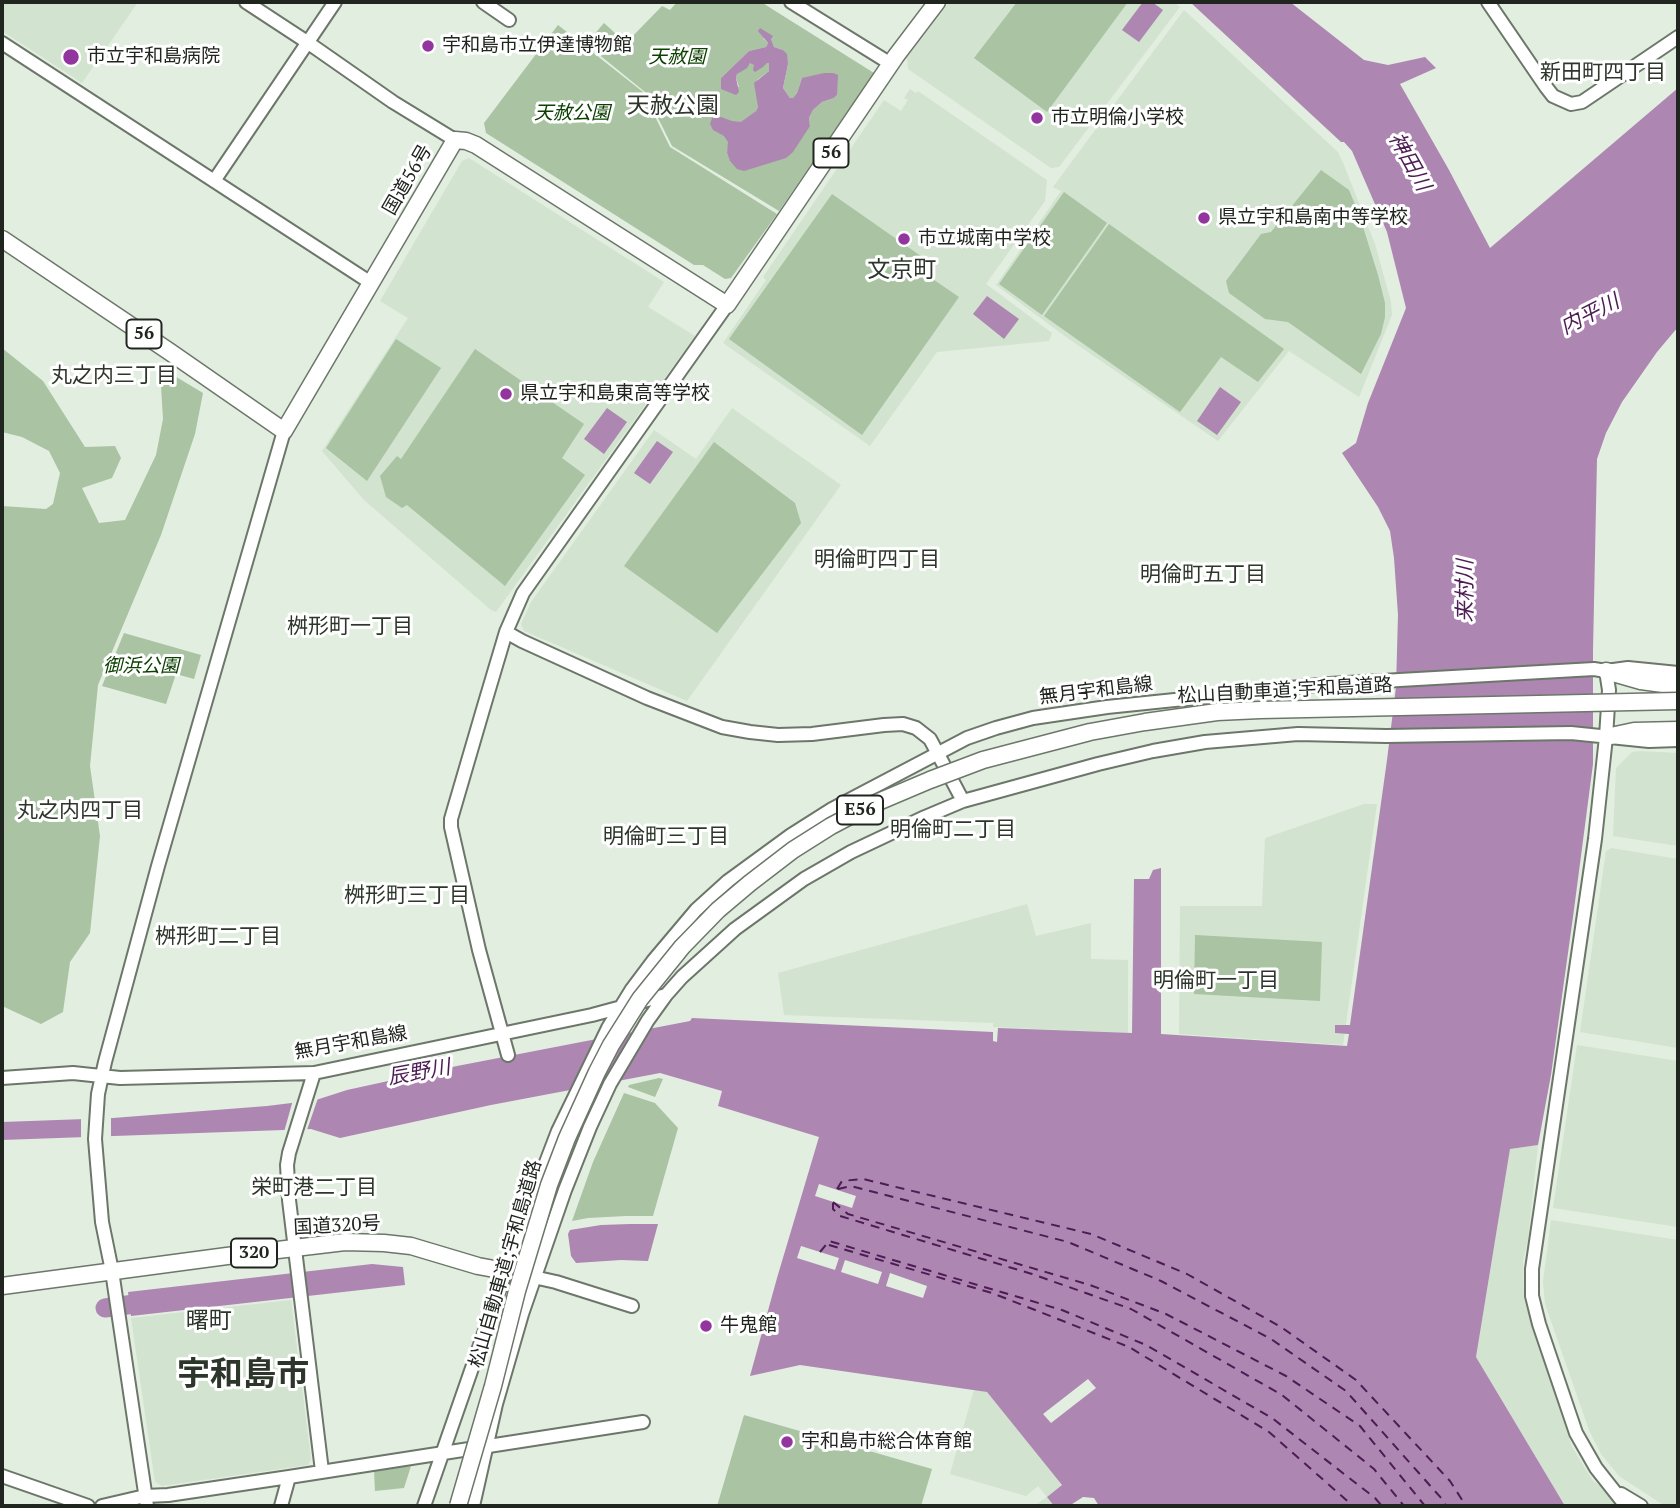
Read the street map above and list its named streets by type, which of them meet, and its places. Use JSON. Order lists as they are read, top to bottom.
{
  "streets": {
    "highway": [
      "56",
      "国道56号",
      "松山自動車道;宇和島道路",
      "E56",
      "国道320号",
      "320"
    ],
    "street": ["無月宇和島線"]
  },
  "crossings": [
    ["56", "国道56号"]
  ],
  "districts": [
    "新田町四丁目",
    "天赦公園",
    "文京町",
    "丸之内三丁目",
    "明倫町四丁目",
    "明倫町五丁目",
    "桝形町一丁目",
    "丸之内四丁目",
    "明倫町二丁目",
    "明倫町三丁目",
    "桝形町三丁目",
    "桝形町二丁目",
    "明倫町一丁目",
    "栄町港二丁目",
    "曙町",
    "宇和島市"
  ],
  "water": [
    "神田川",
    "内平川",
    "来村川",
    "辰野川"
  ],
  "parks": ["天赦園", "天赦公園", "御浜公園"],
  "places": [
    "宇和島市立伊達博物館",
    "市立宇和島病院",
    "市立明倫小学校",
    "県立宇和島南中等学校",
    "市立城南中学校",
    "県立宇和島東高等学校",
    "牛鬼館",
    "宇和島市総合体育館"
  ]
}
